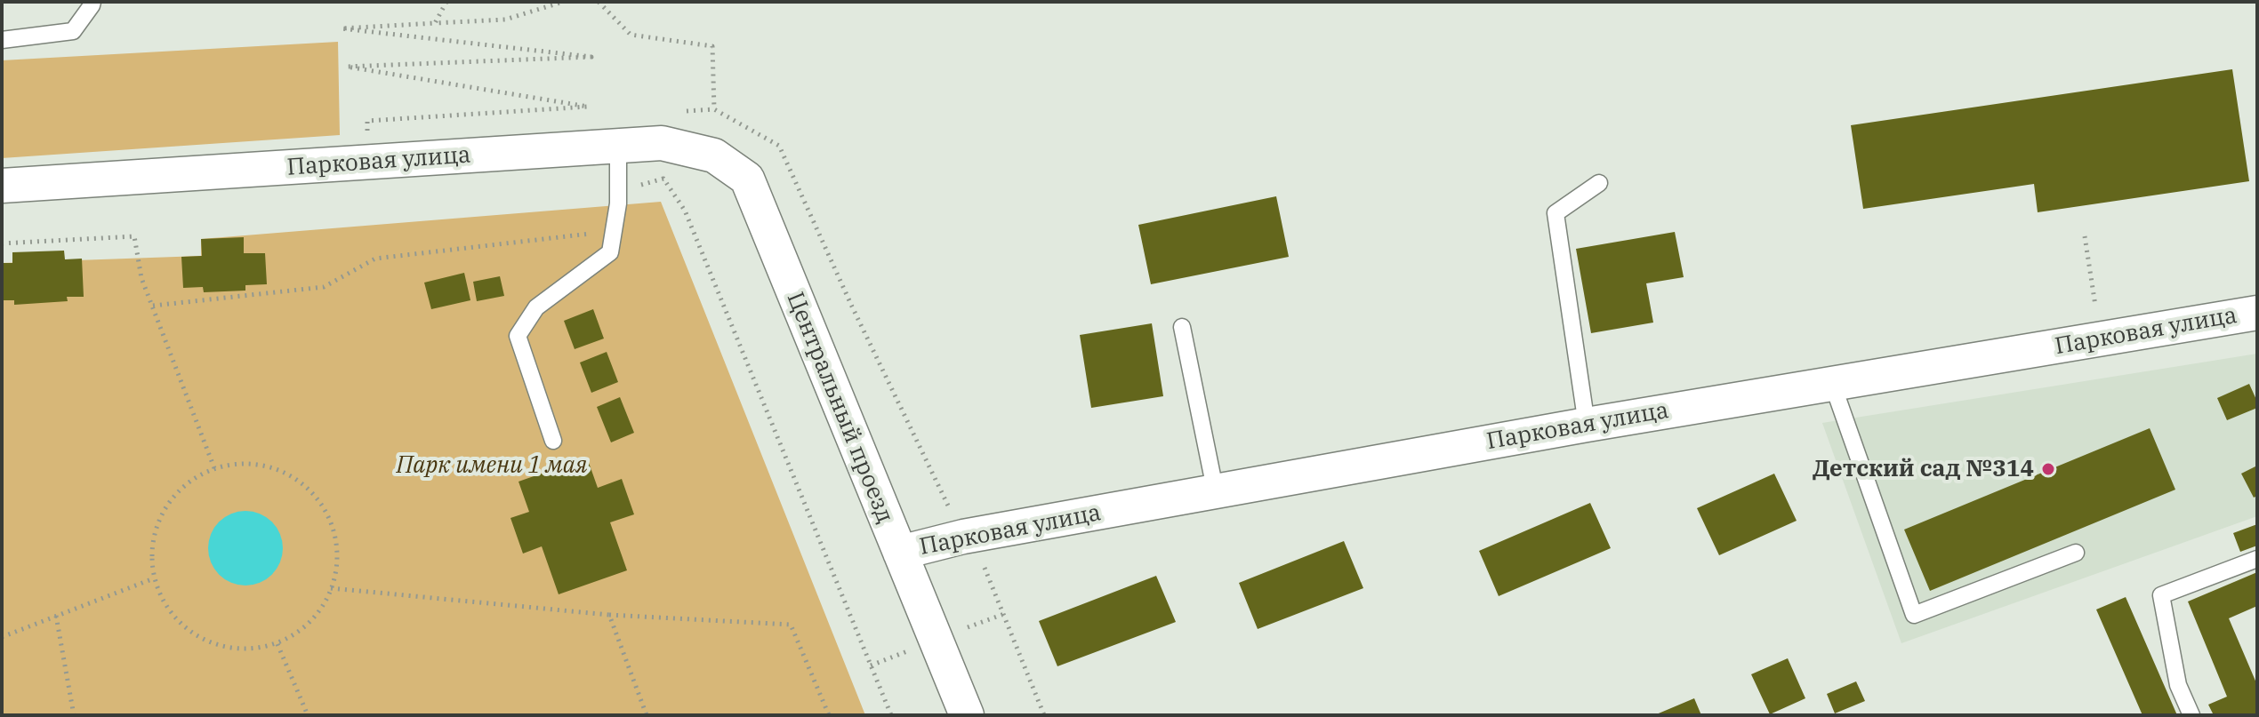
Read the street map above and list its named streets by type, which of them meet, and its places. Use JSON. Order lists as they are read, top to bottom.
{
  "streets": {
    "street": ["Парковая улица", "Центральный проезд"]
  },
  "crossings": [
    ["Парковая улица", "Центральный проезд"]
  ],
  "parks": ["Парк имени 1 мая"],
  "places": ["Детский сад №314"]
}
